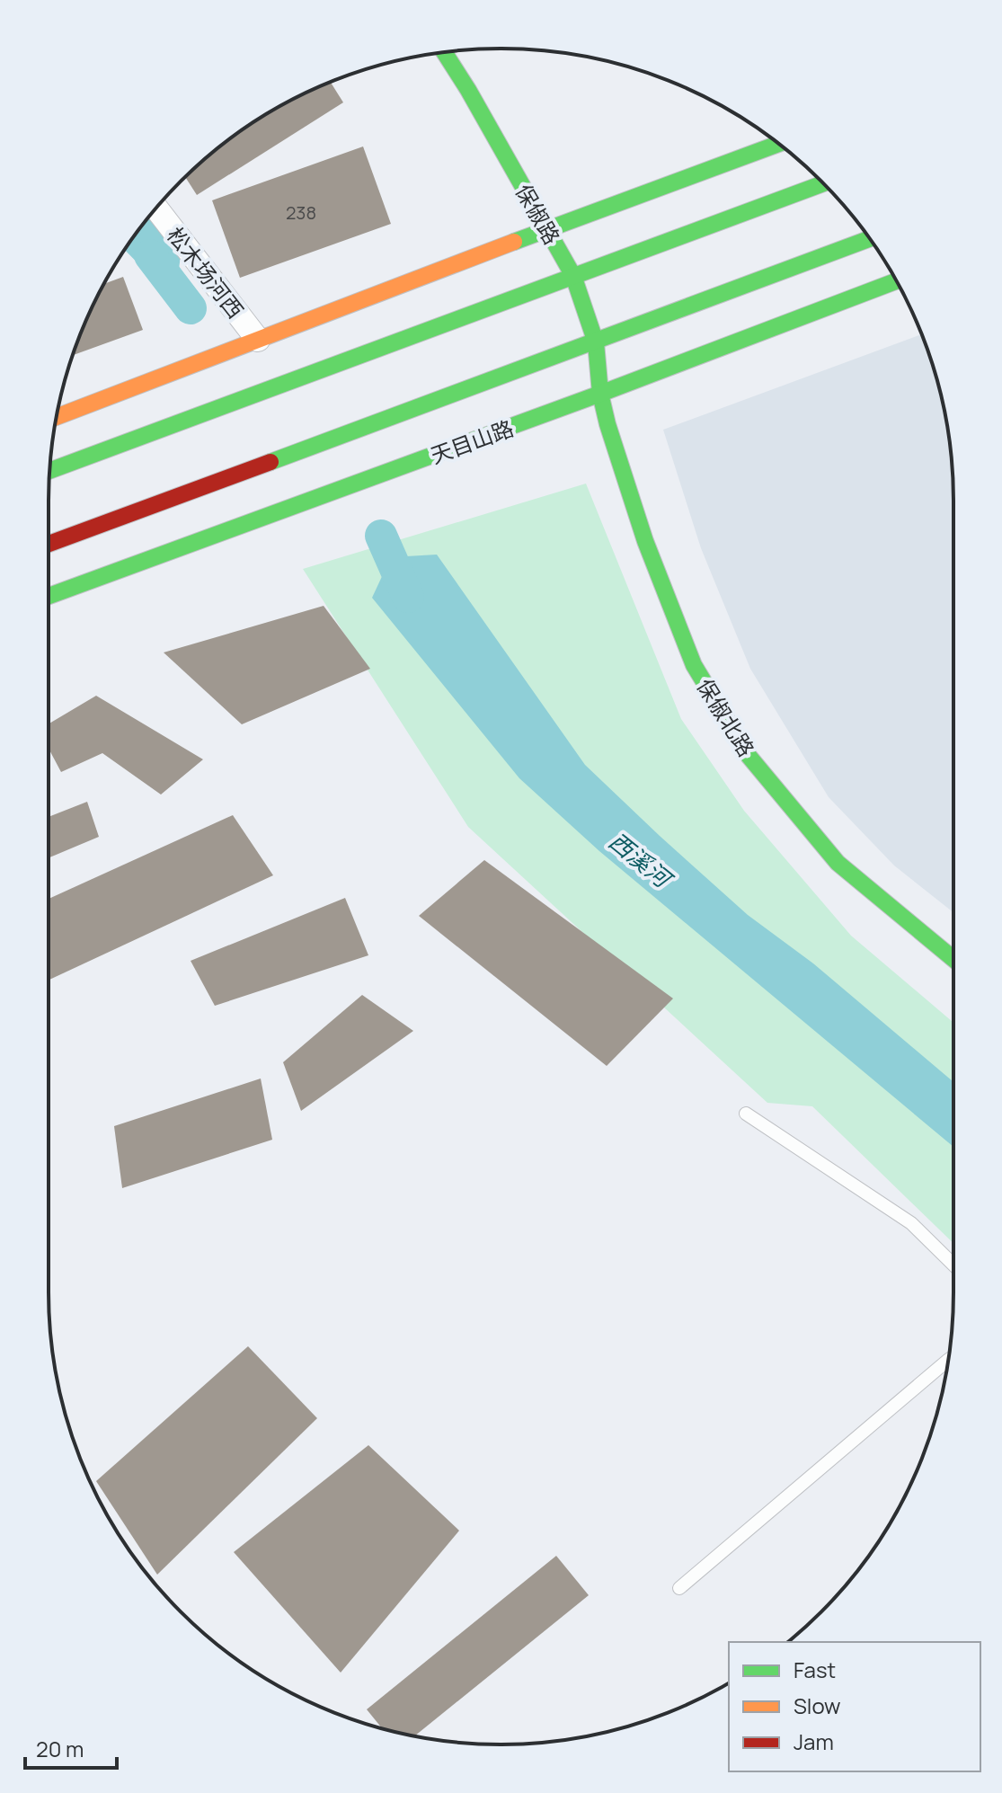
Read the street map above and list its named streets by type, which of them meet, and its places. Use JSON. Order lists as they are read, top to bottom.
{
  "streets": {
    "main road": ["保俶路", "天目山路", "保俶北路"],
    "street": ["松木场河西"]
  },
  "crossings": [
    ["保俶路", "天目山路"],
    ["保俶路", "保俶北路"],
    ["天目山路", "保俶北路"]
  ],
  "water": ["西溪河"],
  "house_numbers": ["238"],
  "legend": ["Fast", "Slow", "Jam"],
  "scale_bar": "20 m"
}
